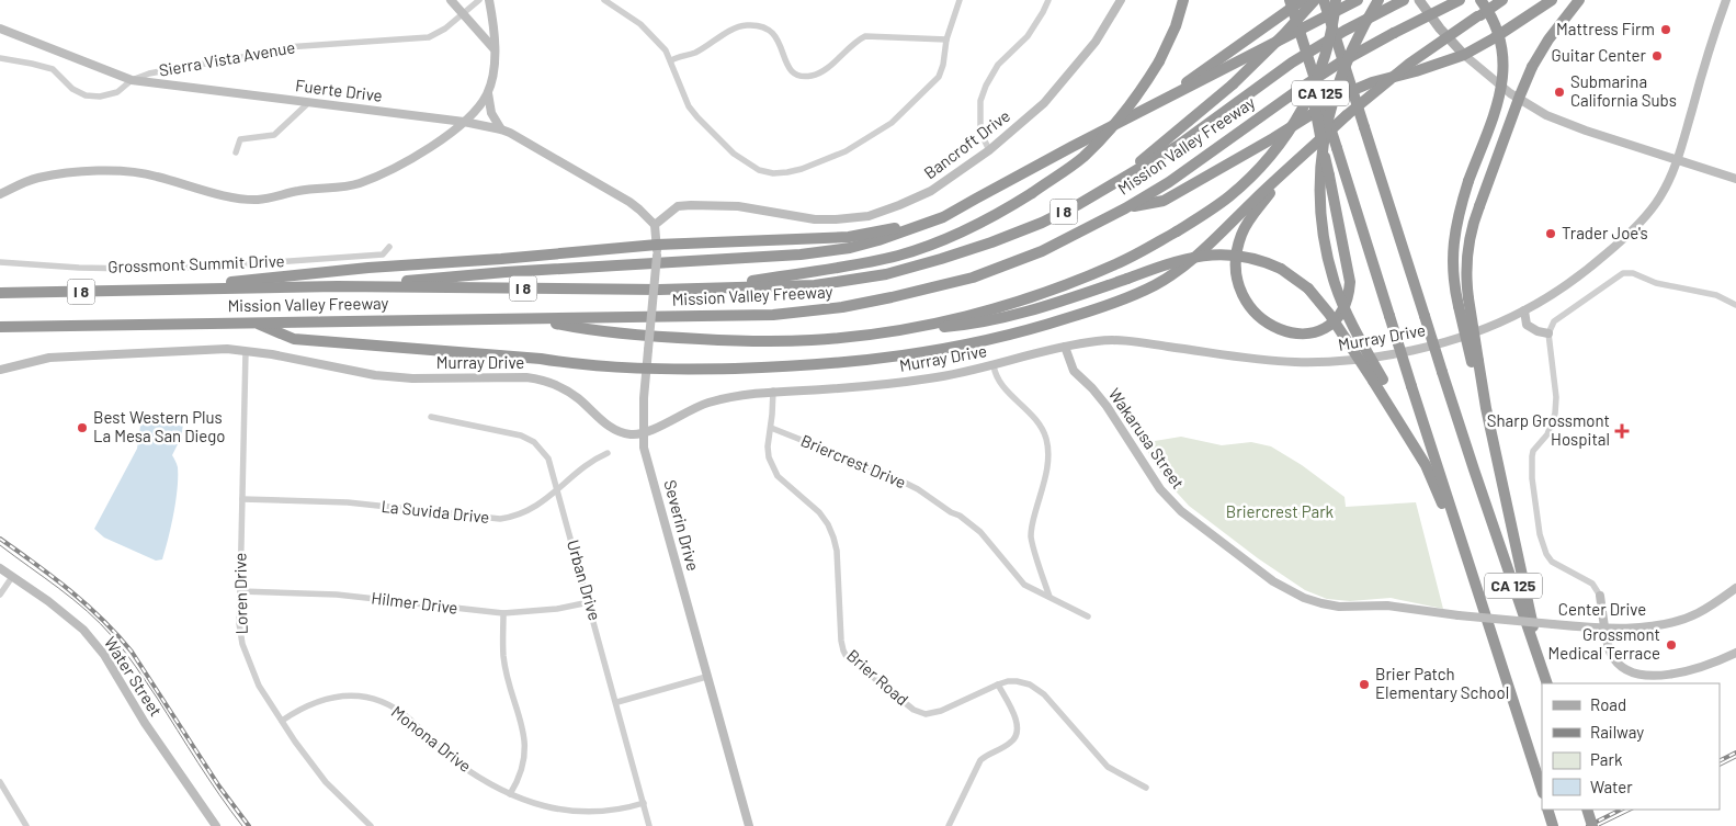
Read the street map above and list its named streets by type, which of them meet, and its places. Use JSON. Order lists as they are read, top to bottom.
{
  "streets": {
    "highway": ["CA 125", "Mission Valley Freeway", "I 8"],
    "main road": [
      "Fuerte Drive",
      "Bancroft Drive",
      "Murray Drive",
      "Wakarusa Street",
      "Severin Drive",
      "Center Drive",
      "Water Street"
    ],
    "street": [
      "Sierra Vista Avenue",
      "Grossmont Summit Drive",
      "Briercrest Drive",
      "La Suvida Drive",
      "Urban Drive",
      "Loren Drive",
      "Hilmer Drive",
      "Brier Road",
      "Monona Drive"
    ]
  },
  "crossings": [
    ["Sierra Vista Avenue", "Fuerte Drive"],
    ["Fuerte Drive", "Bancroft Drive"],
    ["Fuerte Drive", "Severin Drive"],
    ["Bancroft Drive", "Severin Drive"],
    ["Murray Drive", "Wakarusa Street"],
    ["Murray Drive", "Severin Drive"],
    ["Murray Drive", "Loren Drive"],
    ["Murray Drive", "Brier Road"],
    ["Wakarusa Street", "Center Drive"],
    ["Briercrest Drive", "Brier Road"],
    ["La Suvida Drive", "Urban Drive"],
    ["La Suvida Drive", "Loren Drive"],
    ["Urban Drive", "Hilmer Drive"],
    ["Urban Drive", "Monona Drive"],
    ["Loren Drive", "Hilmer Drive"],
    ["Loren Drive", "Monona Drive"]
  ],
  "parks": ["Briercrest Park"],
  "places": {
    "other": [
      "Mattress Firm",
      "Guitar Center",
      "Submarina California Subs",
      "Trader Joe's",
      "Best Western Plus La Mesa San Diego",
      "Grossmont Medical Terrace",
      "Brier Patch Elementary School"
    ],
    "health": ["Sharp Grossmont Hospital"]
  },
  "legend": [
    "Road",
    "Railway",
    "Park",
    "Water"
  ]
}
